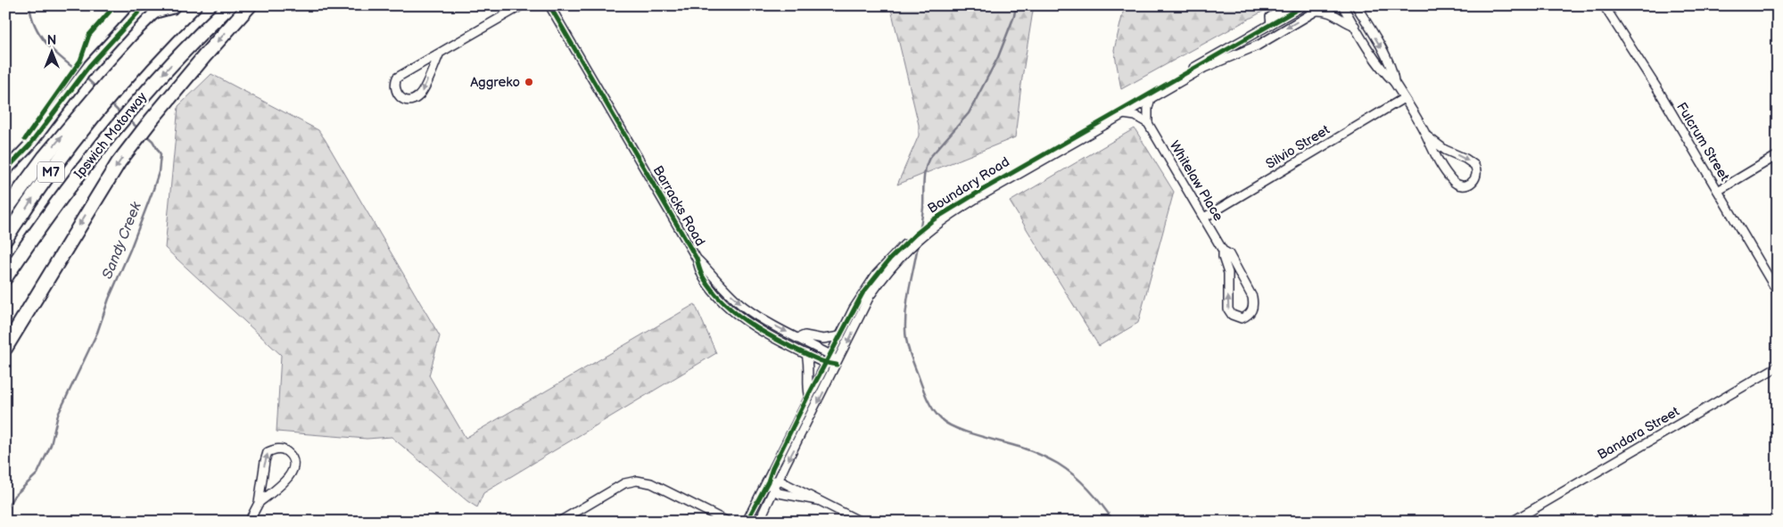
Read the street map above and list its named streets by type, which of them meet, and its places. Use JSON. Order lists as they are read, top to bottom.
{
  "streets": {
    "highway": ["Ipswich Motorway", "M7"],
    "street": [
      "Fulcrum Street",
      "Silvio Street",
      "Whitelaw Place",
      "Boundary Road",
      "Barracks Road",
      "Bandara Street"
    ]
  },
  "crossings": [
    ["Silvio Street", "Whitelaw Place"],
    ["Boundary Road", "Barracks Road"]
  ],
  "water": ["Sandy Creek"],
  "places": ["Aggreko"],
  "north": "top"
}
